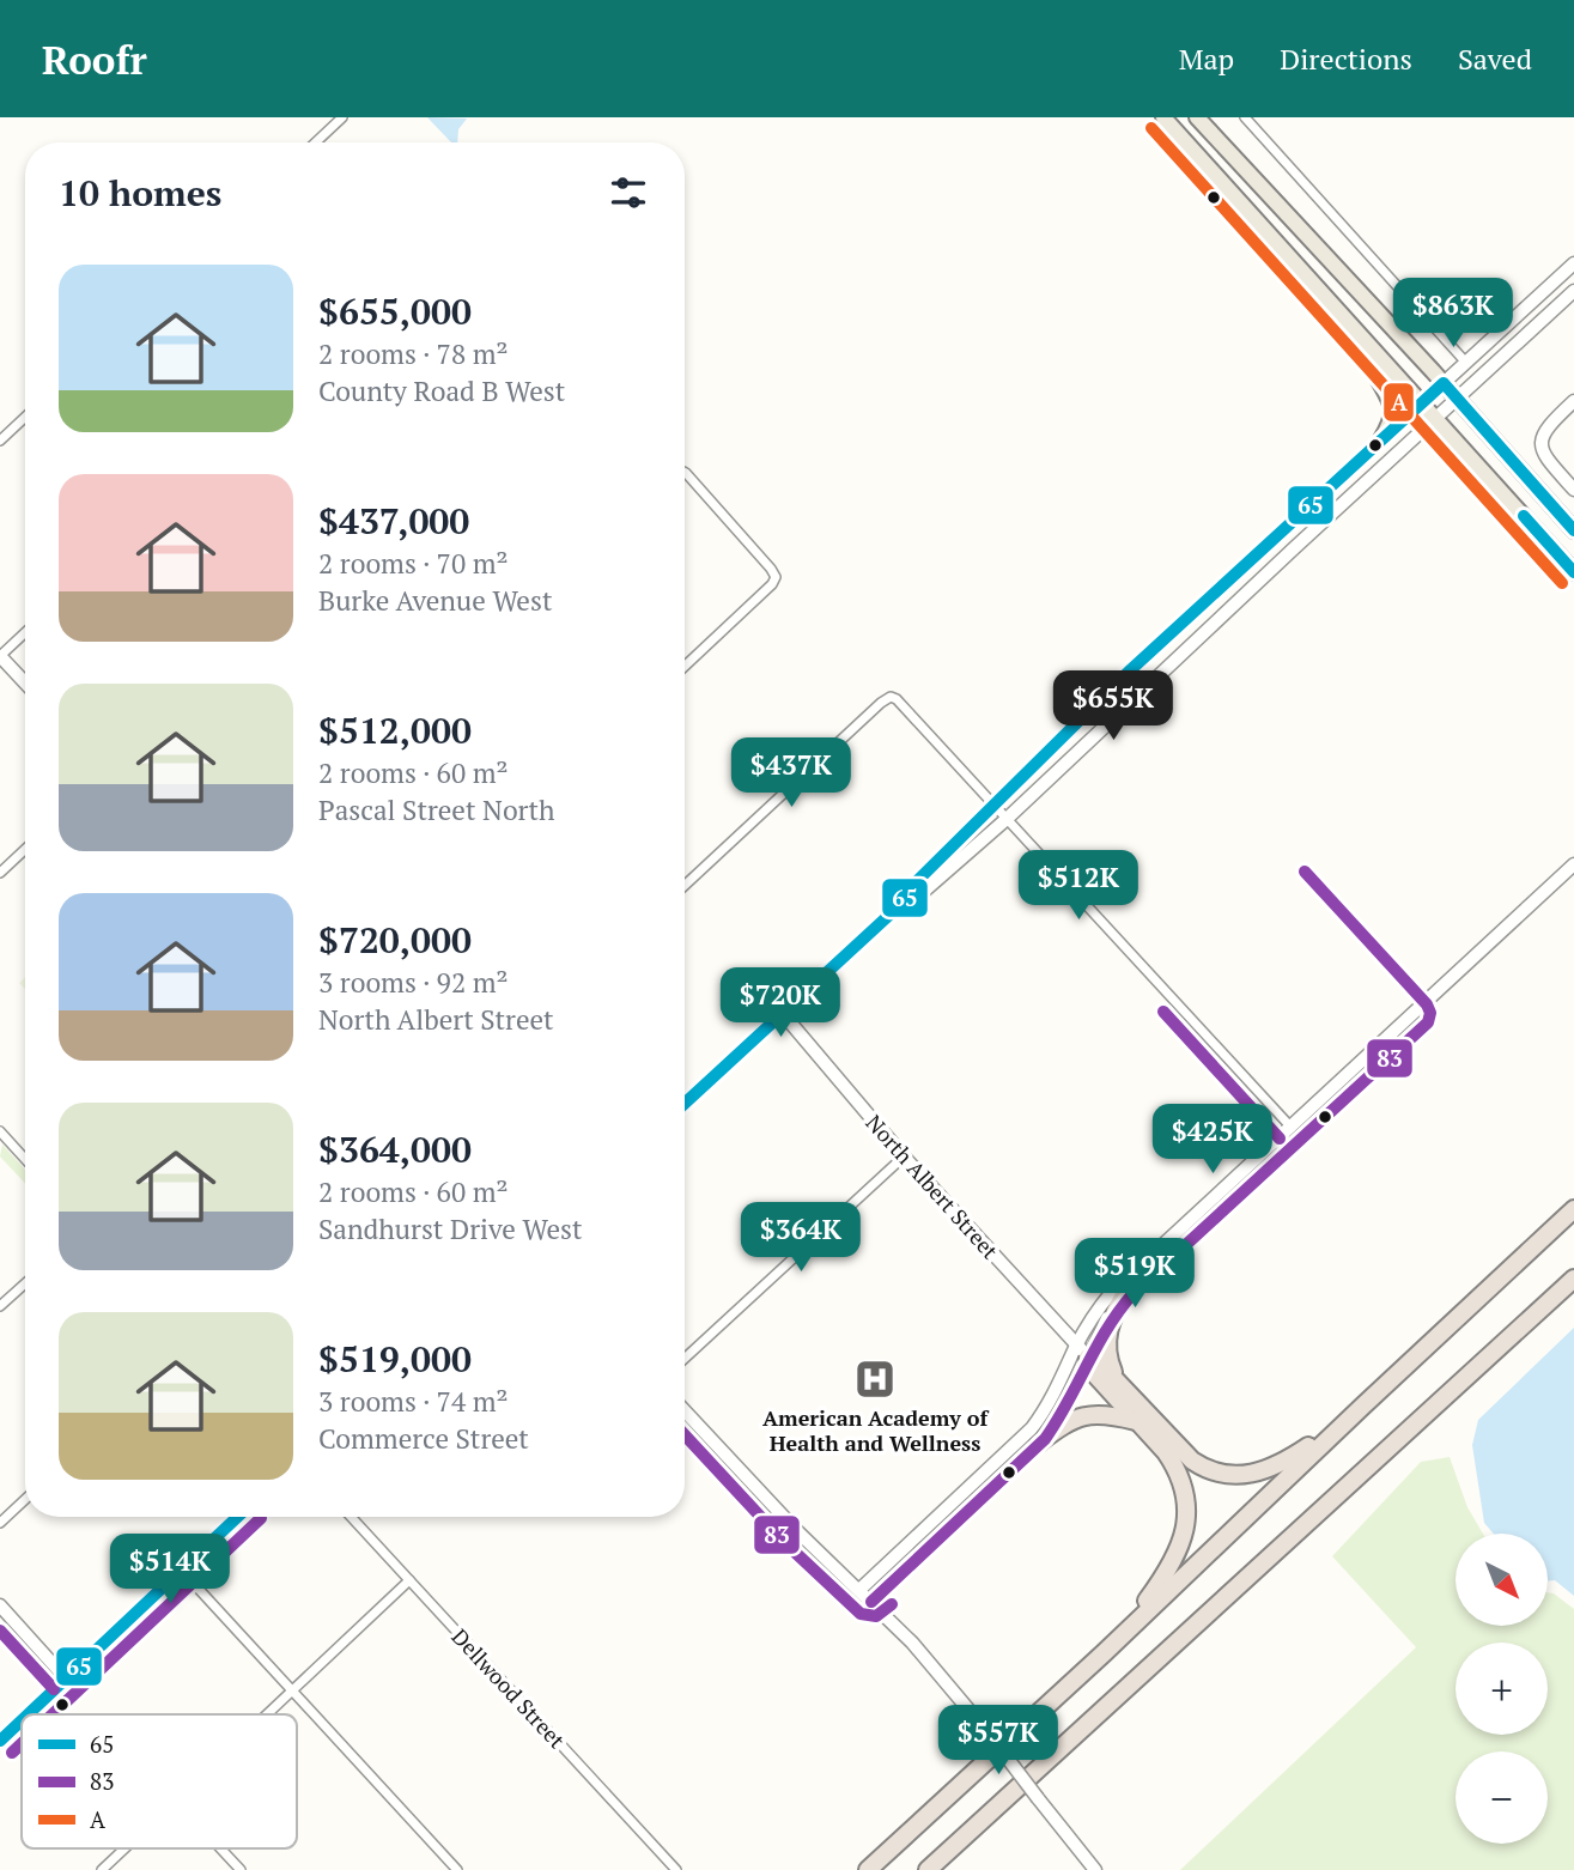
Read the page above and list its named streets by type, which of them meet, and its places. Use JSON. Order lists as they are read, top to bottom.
{
  "streets": {
    "street": ["North Albert Street", "Dellwood Street"]
  },
  "places": {
    "hospital": ["American Academy of Health and Wellness"]
  },
  "lines": ["transit line A", "transit line 65", "transit line 83"],
  "legend": ["65", "83", "A"],
  "north": "bottom right",
  "page": {
    "header": "Roofr",
    "nav": ["Map", "Directions", "Saved"],
    "heading": "10 homes",
    "list": [
      {
        "name": "$655,000",
        "note": "2 rooms · 78 m² · County Road B West"
      },
      {
        "name": "$437,000",
        "note": "2 rooms · 70 m² · Burke Avenue West"
      },
      {
        "name": "$512,000",
        "note": "2 rooms · 60 m² · Pascal Street North"
      },
      {
        "name": "$720,000",
        "note": "3 rooms · 92 m² · North Albert Street"
      },
      {
        "name": "$364,000",
        "note": "2 rooms · 60 m² · Sandhurst Drive West"
      },
      {
        "name": "$519,000",
        "note": "3 rooms · 74 m² · Commerce Street"
      }
    ],
    "price": [
      "$863K",
      "$655K",
      "$437K",
      "$512K",
      "$720K",
      "$425K",
      "$364K",
      "$519K",
      "$514K",
      "$557K"
    ],
    "map_buttons": ["+", "−"]
  }
}
